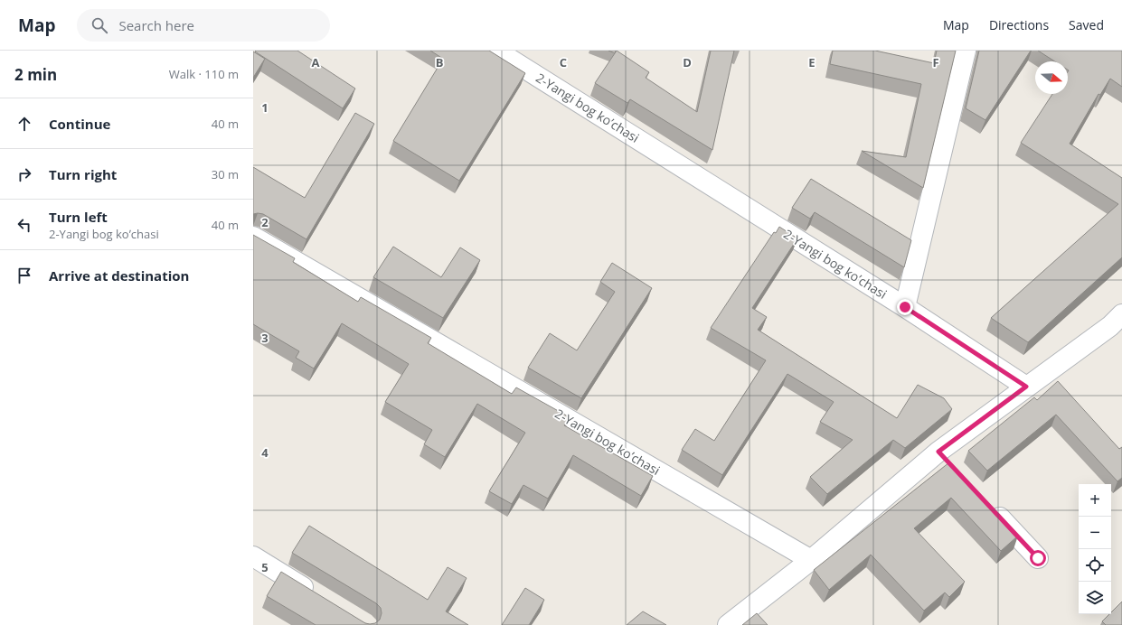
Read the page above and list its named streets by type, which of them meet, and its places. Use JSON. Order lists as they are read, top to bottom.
{
  "streets": {
    "street": ["2-Yangi bog koʼchasi"]
  },
  "north": "right",
  "page": {
    "header": "Map",
    "search": "Search here",
    "nav": ["Map", "Directions", "Saved"],
    "heading": ["2 min", "Walk · 110 m"],
    "list": [
      ["Continue", "40 m"],
      ["Turn right", "30 m"],
      ["Turn left", "2-Yangi bog koʼchasi", "40 m"],
      "Arrive at destination"
    ],
    "map_buttons": ["+", "−"]
  },
  "grid": {
    "columns": [
      "A",
      "B",
      "C",
      "D",
      "E",
      "F"
    ],
    "rows": [
      "1",
      "2",
      "3",
      "4",
      "5"
    ]
  }
}
